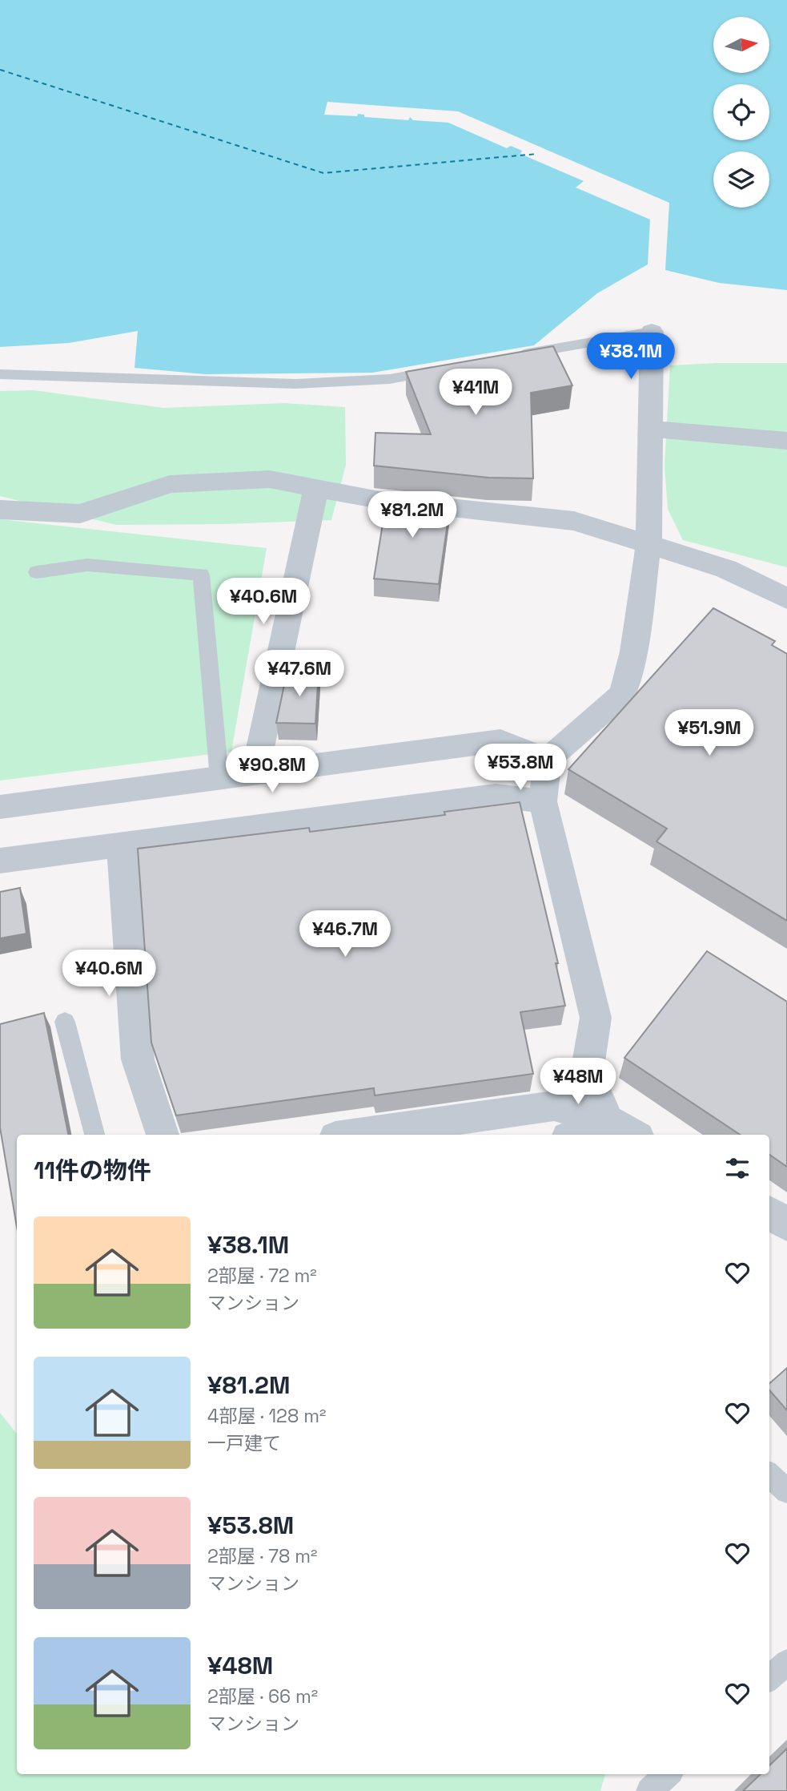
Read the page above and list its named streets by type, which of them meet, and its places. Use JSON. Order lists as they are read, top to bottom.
{
  "north": "right",
  "page": {
    "price": [
      "¥38.1M",
      "¥41M",
      "¥81.2M",
      "¥40.6M",
      "¥47.6M",
      "¥51.9M",
      "¥53.8M",
      "¥90.8M",
      "¥46.7M",
      "¥40.6M",
      "¥48M"
    ],
    "heading": "11件の物件",
    "list": [
      {
        "name": "¥38.1M",
        "note": "2部屋 · 72 m² · マンション"
      },
      {
        "name": "¥81.2M",
        "note": "4部屋 · 128 m² · 一戸建て"
      },
      {
        "name": "¥53.8M",
        "note": "2部屋 · 78 m² · マンション"
      },
      {
        "name": "¥48M",
        "note": "2部屋 · 66 m² · マンション"
      }
    ]
  }
}
